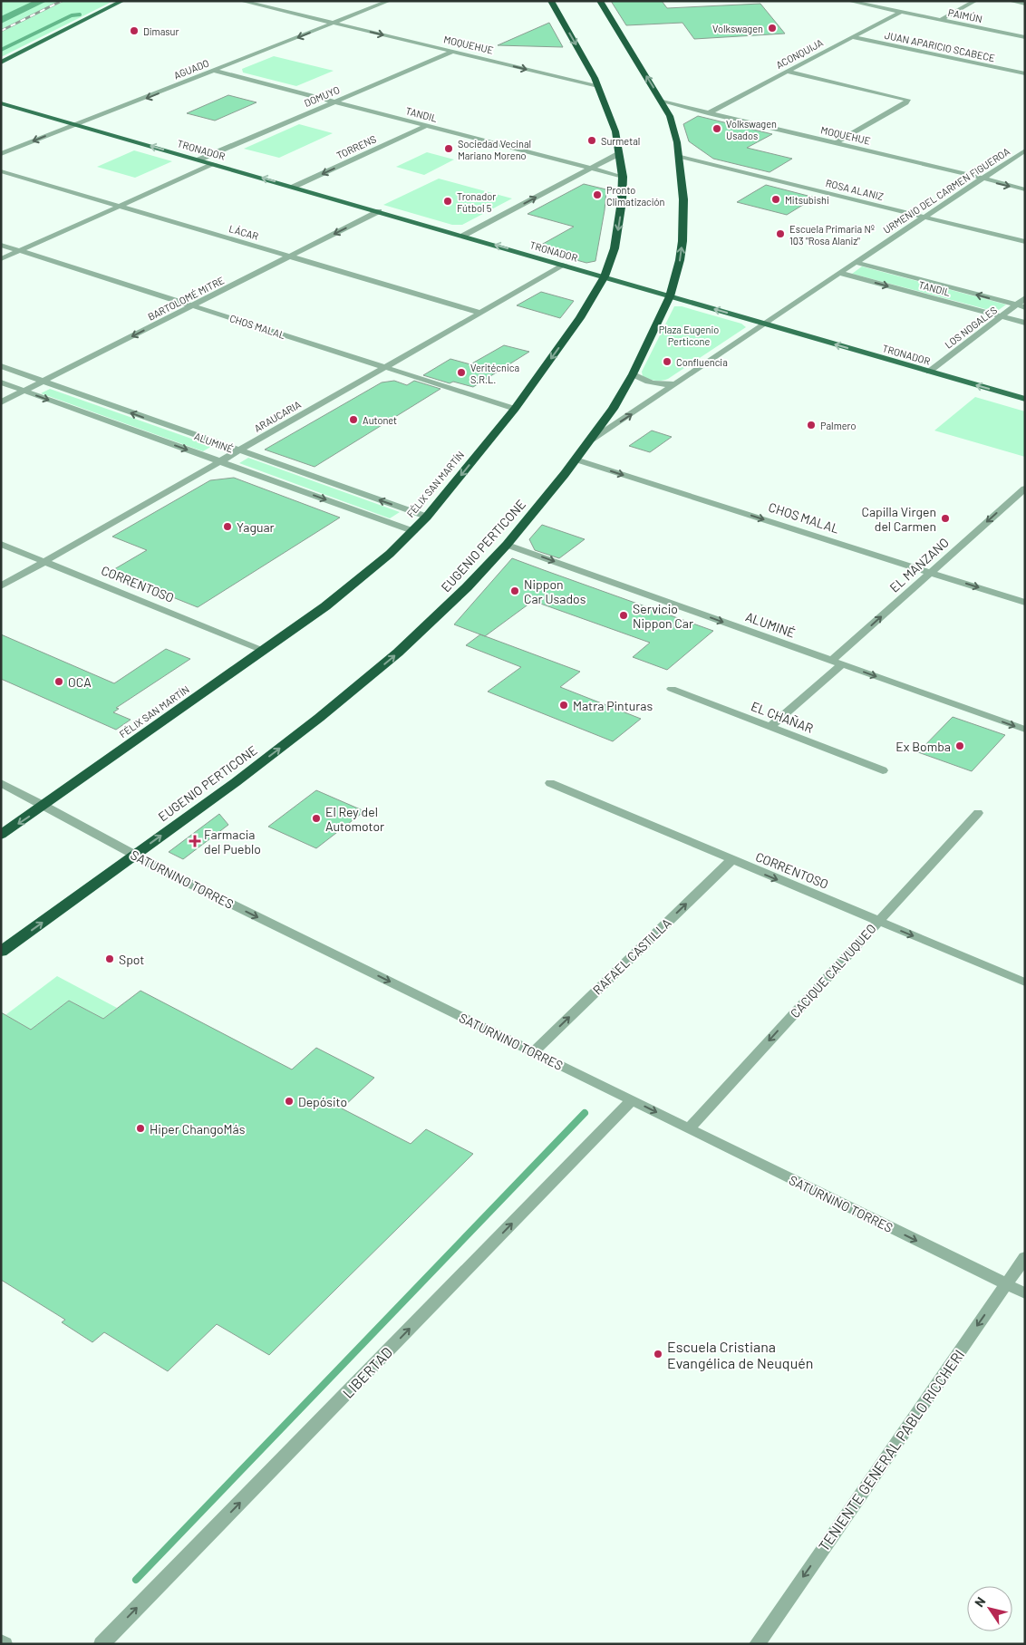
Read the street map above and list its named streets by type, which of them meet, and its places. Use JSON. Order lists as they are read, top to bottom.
{
  "streets": {
    "highway": ["FÉLIX SAN MARTÍN", "EUGENIO PERTICONE"],
    "main road": ["TRONADOR"],
    "street": [
      "PAIMÚN",
      "MOQUEHUE",
      "JUAN APARICIO SCABECE",
      "ACONQUIJA",
      "AGUADO",
      "DOMUYO",
      "TANDIL",
      "TORRENS",
      "ROSA ALANIZ",
      "URMENIO DEL CARMEN FIGUEROA",
      "LÁCAR",
      "BARTOLOMÉ MITRE",
      "CHOS MALAL",
      "LOS NOGALES",
      "ARAUCARIA",
      "ALUMINÉ",
      "EL MANZANO",
      "CORRENTOSO",
      "EL CHAÑAR",
      "SATURNINO TORRES",
      "RAFAEL CASTILLA",
      "CACIQUE CALVUQUEO",
      "LIBERTAD",
      "TENIENTE GENERAL PABLO RICCHERI"
    ]
  },
  "crossings": [
    ["PAIMÚN", "ACONQUIJA"],
    ["MOQUEHUE", "ACONQUIJA"],
    ["MOQUEHUE", "AGUADO"],
    ["MOQUEHUE", "DOMUYO"],
    ["MOQUEHUE", "URMENIO DEL CARMEN FIGUEROA"],
    ["MOQUEHUE", "FÉLIX SAN MARTÍN"],
    ["MOQUEHUE", "EUGENIO PERTICONE"],
    ["JUAN APARICIO SCABECE", "ACONQUIJA"],
    ["AGUADO", "TANDIL"],
    ["AGUADO", "TRONADOR"],
    ["DOMUYO", "TANDIL"],
    ["DOMUYO", "TRONADOR"],
    ["TANDIL", "TORRENS"],
    ["TANDIL", "URMENIO DEL CARMEN FIGUEROA"],
    ["TANDIL", "LOS NOGALES"],
    ["TANDIL", "FÉLIX SAN MARTÍN"],
    ["TORRENS", "TRONADOR"],
    ["TRONADOR", "URMENIO DEL CARMEN FIGUEROA"],
    ["TRONADOR", "BARTOLOMÉ MITRE"],
    ["TRONADOR", "LOS NOGALES"],
    ["TRONADOR", "ARAUCARIA"],
    ["TRONADOR", "FÉLIX SAN MARTÍN"],
    ["TRONADOR", "EUGENIO PERTICONE"],
    ["ROSA ALANIZ", "URMENIO DEL CARMEN FIGUEROA"],
    ["ROSA ALANIZ", "EUGENIO PERTICONE"],
    ["URMENIO DEL CARMEN FIGUEROA", "EUGENIO PERTICONE"],
    ["LÁCAR", "BARTOLOMÉ MITRE"],
    ["LÁCAR", "ARAUCARIA"],
    ["BARTOLOMÉ MITRE", "CHOS MALAL"],
    ["BARTOLOMÉ MITRE", "ALUMINÉ"],
    ["CHOS MALAL", "ARAUCARIA"],
    ["CHOS MALAL", "FÉLIX SAN MARTÍN"],
    ["CHOS MALAL", "EUGENIO PERTICONE"],
    ["CHOS MALAL", "EL MANZANO"],
    ["ARAUCARIA", "ALUMINÉ"],
    ["ARAUCARIA", "CORRENTOSO"],
    ["ALUMINÉ", "FÉLIX SAN MARTÍN"],
    ["ALUMINÉ", "EUGENIO PERTICONE"],
    ["ALUMINÉ", "EL MANZANO"],
    ["FÉLIX SAN MARTÍN", "CORRENTOSO"],
    ["FÉLIX SAN MARTÍN", "SATURNINO TORRES"],
    ["EUGENIO PERTICONE", "SATURNINO TORRES"],
    ["EL MANZANO", "EL CHAÑAR"],
    ["CORRENTOSO", "RAFAEL CASTILLA"],
    ["CORRENTOSO", "CACIQUE CALVUQUEO"],
    ["SATURNINO TORRES", "RAFAEL CASTILLA"],
    ["SATURNINO TORRES", "CACIQUE CALVUQUEO"],
    ["SATURNINO TORRES", "LIBERTAD"],
    ["SATURNINO TORRES", "TENIENTE GENERAL PABLO RICCHERI"]
  ],
  "one_way": [
    "MOQUEHUE",
    "TORRENS",
    "TRONADOR",
    "BARTOLOMÉ MITRE",
    "CHOS MALAL",
    "FÉLIX SAN MARTÍN",
    "EUGENIO PERTICONE",
    "CORRENTOSO",
    "SATURNINO TORRES",
    "RAFAEL CASTILLA",
    "CACIQUE CALVUQUEO",
    "LIBERTAD",
    "TENIENTE GENERAL PABLO RICCHERI"
  ],
  "parks": ["Plaza Eugenio Perticone"],
  "places": {
    "other": [
      "Volkswagen",
      "Dimasur",
      "Volkswagen Usados",
      "Surmetal",
      "Sociedad Vecinal Mariano Moreno",
      "Pronto Climatización",
      "Mitsubishi",
      "Tronador Fútbol 5",
      "Escuela Primaria Nº 103 \"Rosa Alaniz\"",
      "Confluencia",
      "Veritécnica S.R.L.",
      "Autonet",
      "Palmero",
      "Capilla Virgen del Carmen",
      "Yaguar",
      "Nippon Car Usados",
      "Servicio Nippon Car",
      "OCA",
      "Matra Pinturas",
      "Ex Bomba",
      "El Rey del Automotor",
      "Spot",
      "Depósito",
      "Hiper ChangoMás",
      "Escuela Cristiana Evangélica de Neuquén"
    ],
    "health": ["Farmacia del Pueblo"]
  },
  "north": "top left"
}
